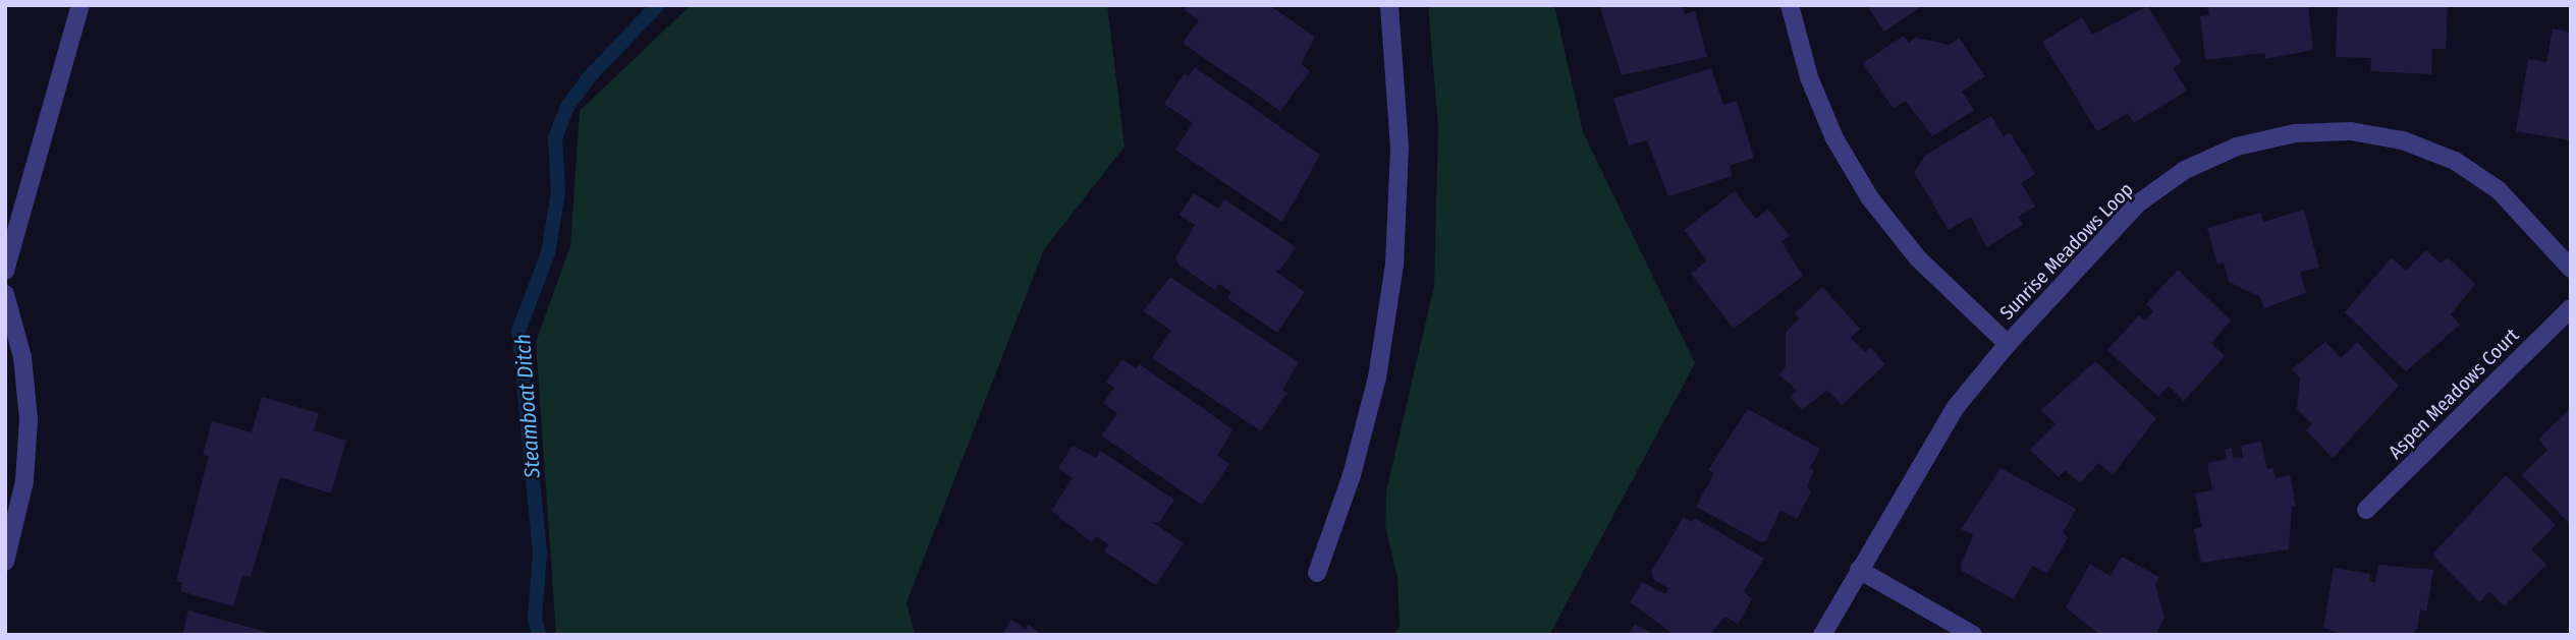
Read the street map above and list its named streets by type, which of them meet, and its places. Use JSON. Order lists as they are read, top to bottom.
{
  "streets": {
    "street": ["Sunrise Meadows Loop", "Aspen Meadows Court"]
  },
  "water": ["Steamboat Ditch"]
}
